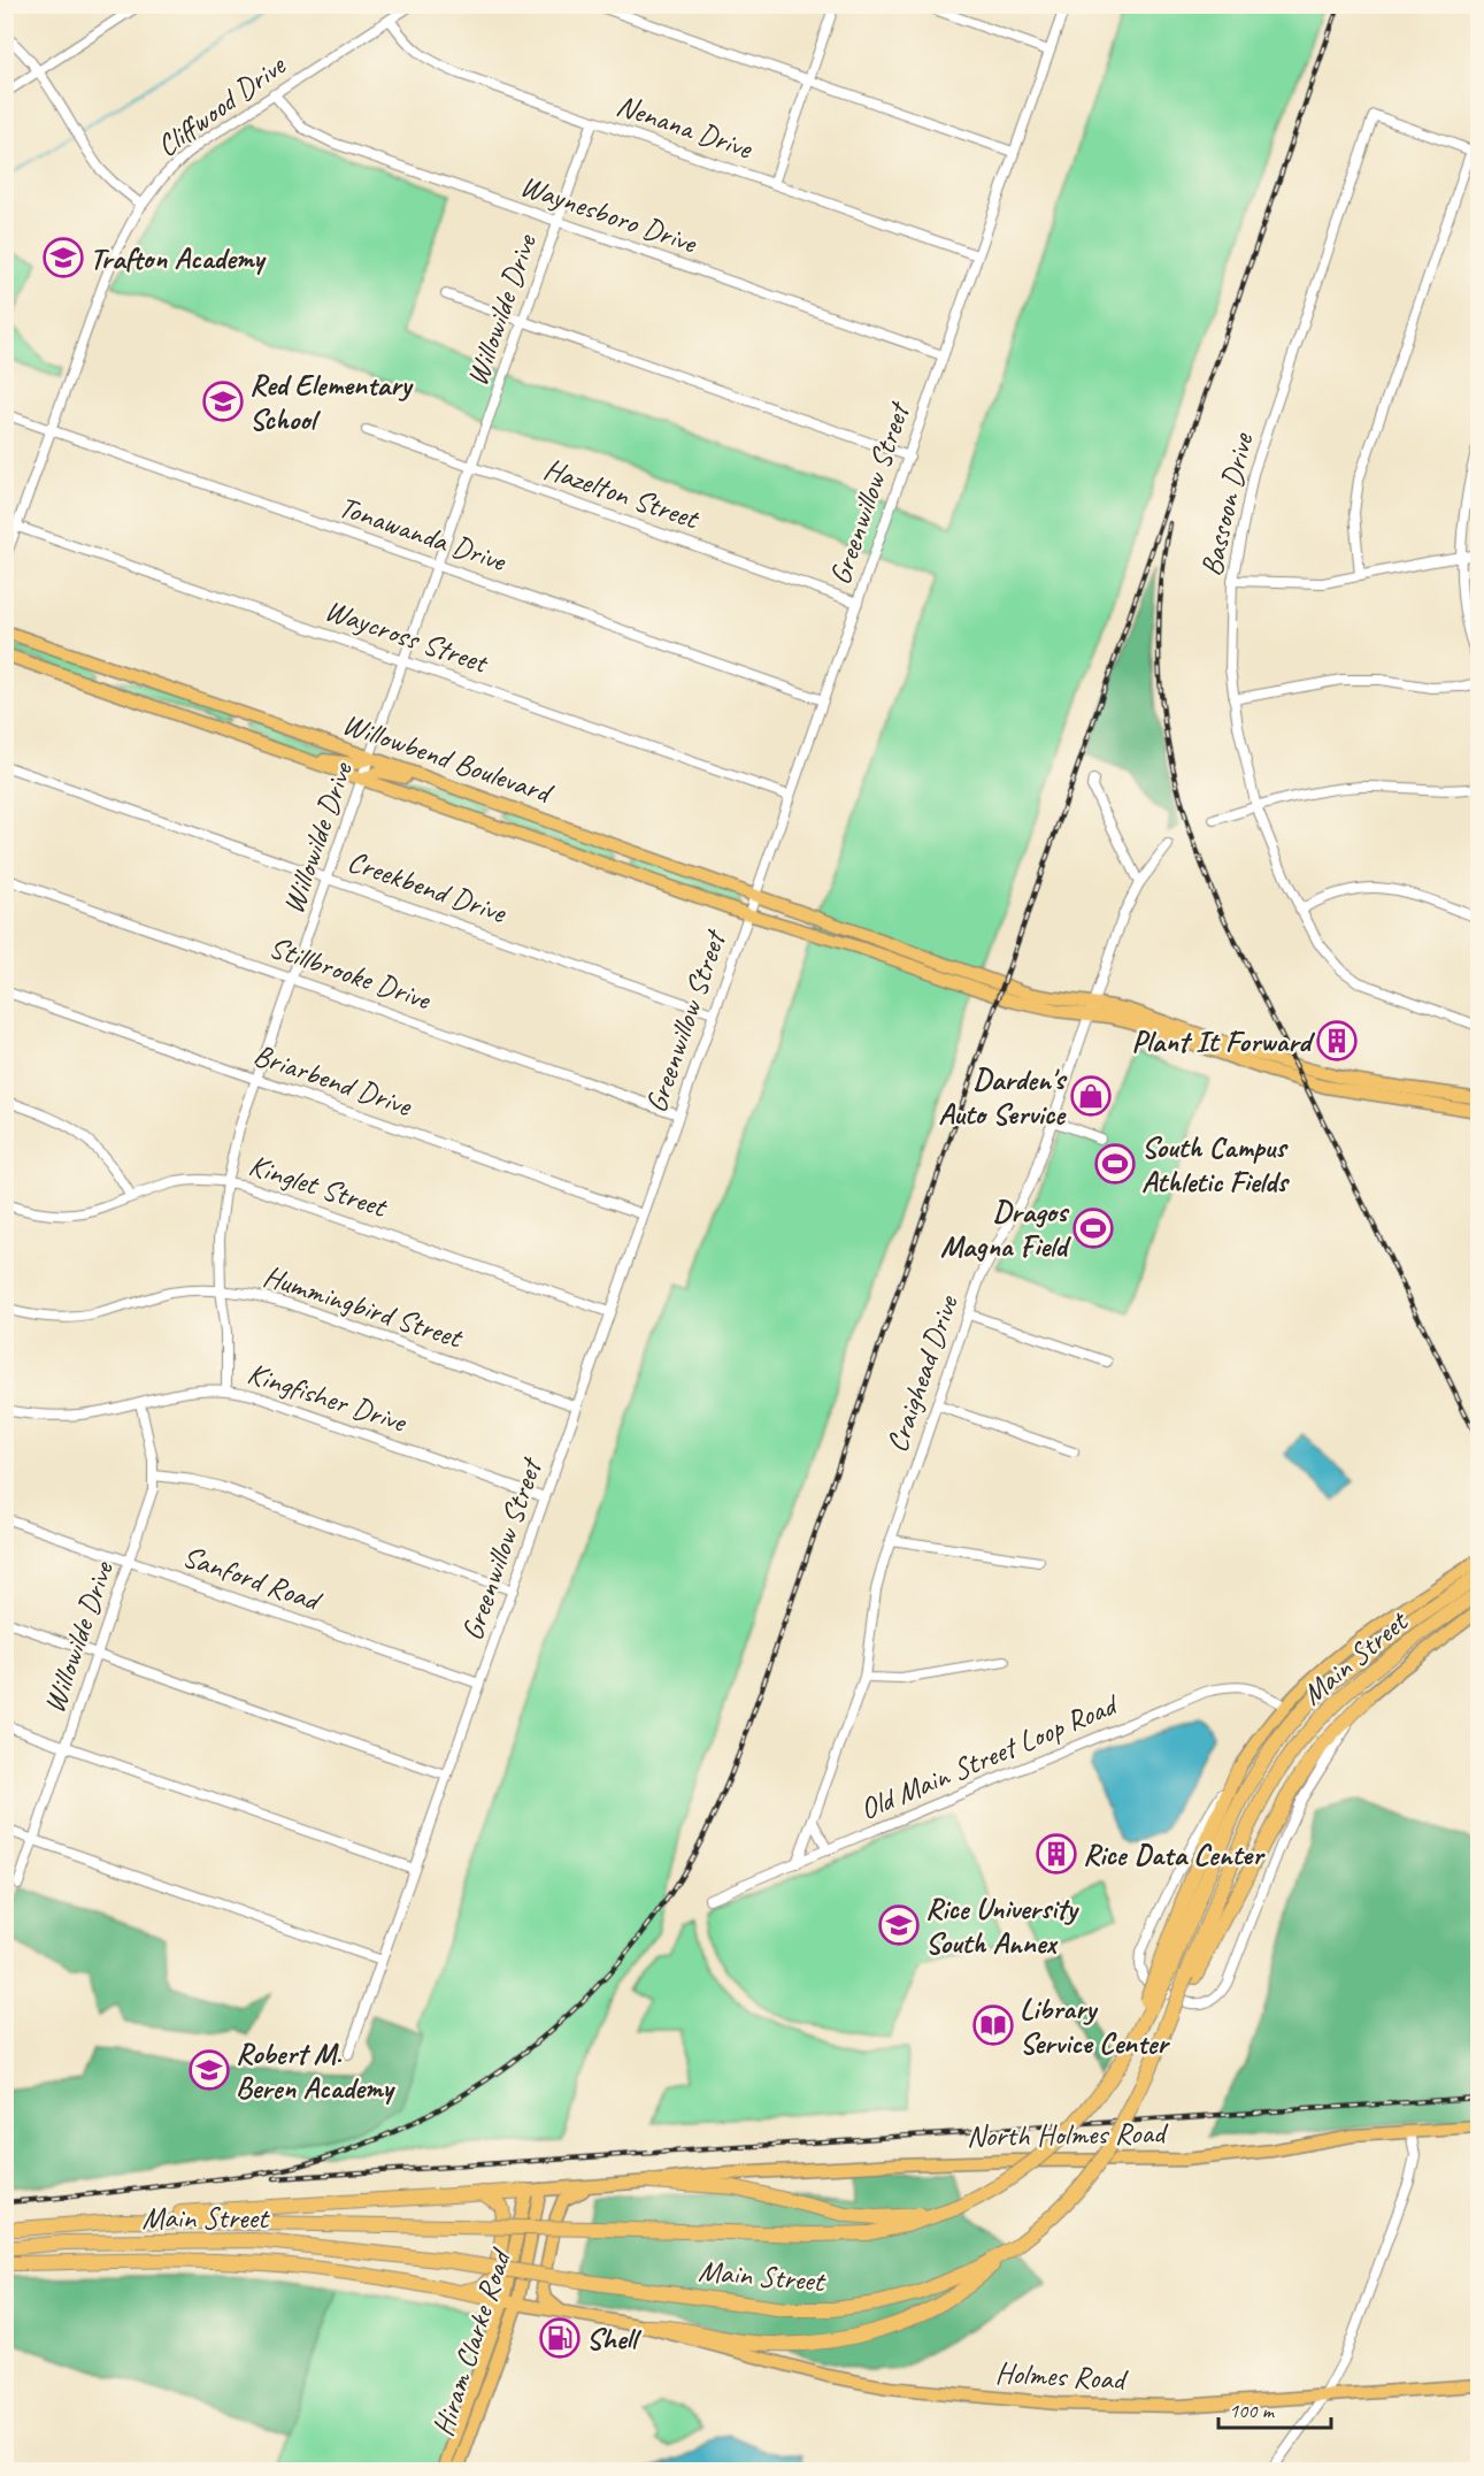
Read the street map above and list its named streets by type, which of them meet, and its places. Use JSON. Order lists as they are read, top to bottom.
{
  "streets": {
    "highway": ["Main Street"],
    "main road": [
      "Willowbend Boulevard",
      "North Holmes Road",
      "Hiram Clarke Road",
      "Holmes Road"
    ],
    "street": [
      "Cliffwood Drive",
      "Nenana Drive",
      "Waynesboro Drive",
      "Willowilde Drive",
      "Hazelton Street",
      "Greenwillow Street",
      "Bassoon Drive",
      "Tonawanda Drive",
      "Waycross Street",
      "Creekbend Drive",
      "Stillbrooke Drive",
      "Briarbend Drive",
      "Kinglet Street",
      "Hummingbird Street",
      "Craighead Drive",
      "Kingfisher Drive",
      "Sanford Road",
      "Old Main Street Loop Road"
    ]
  },
  "crossings": [
    ["Cliffwood Drive", "Nenana Drive"],
    ["Cliffwood Drive", "Waynesboro Drive"],
    ["Cliffwood Drive", "Tonawanda Drive"],
    ["Cliffwood Drive", "Waycross Street"],
    ["Nenana Drive", "Willowilde Drive"],
    ["Nenana Drive", "Greenwillow Street"],
    ["Waynesboro Drive", "Willowilde Drive"],
    ["Waynesboro Drive", "Greenwillow Street"],
    ["Willowilde Drive", "Hazelton Street"],
    ["Willowilde Drive", "Tonawanda Drive"],
    ["Willowilde Drive", "Waycross Street"],
    ["Willowilde Drive", "Willowbend Boulevard"],
    ["Willowilde Drive", "Creekbend Drive"],
    ["Willowilde Drive", "Stillbrooke Drive"],
    ["Willowilde Drive", "Briarbend Drive"],
    ["Willowilde Drive", "Kinglet Street"],
    ["Willowilde Drive", "Hummingbird Street"],
    ["Willowilde Drive", "Kingfisher Drive"],
    ["Willowilde Drive", "Sanford Road"],
    ["Hazelton Street", "Greenwillow Street"],
    ["Greenwillow Street", "Tonawanda Drive"],
    ["Greenwillow Street", "Waycross Street"],
    ["Greenwillow Street", "Willowbend Boulevard"],
    ["Greenwillow Street", "Creekbend Drive"],
    ["Greenwillow Street", "Stillbrooke Drive"],
    ["Greenwillow Street", "Briarbend Drive"],
    ["Greenwillow Street", "Kinglet Street"],
    ["Greenwillow Street", "Hummingbird Street"],
    ["Greenwillow Street", "Kingfisher Drive"],
    ["Greenwillow Street", "Sanford Road"],
    ["Willowbend Boulevard", "Craighead Drive"],
    ["Craighead Drive", "Old Main Street Loop Road"],
    ["North Holmes Road", "Hiram Clarke Road"],
    ["Hiram Clarke Road", "Holmes Road"]
  ],
  "places": {
    "school or university": [
      "Trafton Academy",
      "Red Elementary School",
      "Rice University South Annex",
      "Robert M. Beren Academy"
    ],
    "building": ["Plant It Forward", "Rice Data Center"],
    "shop": ["Darden's Auto Service"],
    "sports": ["South Campus Athletic Fields", "Dragos Magna Field"],
    "library": ["Library Service Center"],
    "fuel station": ["Shell"]
  },
  "scale_bar": "100 m"
}
